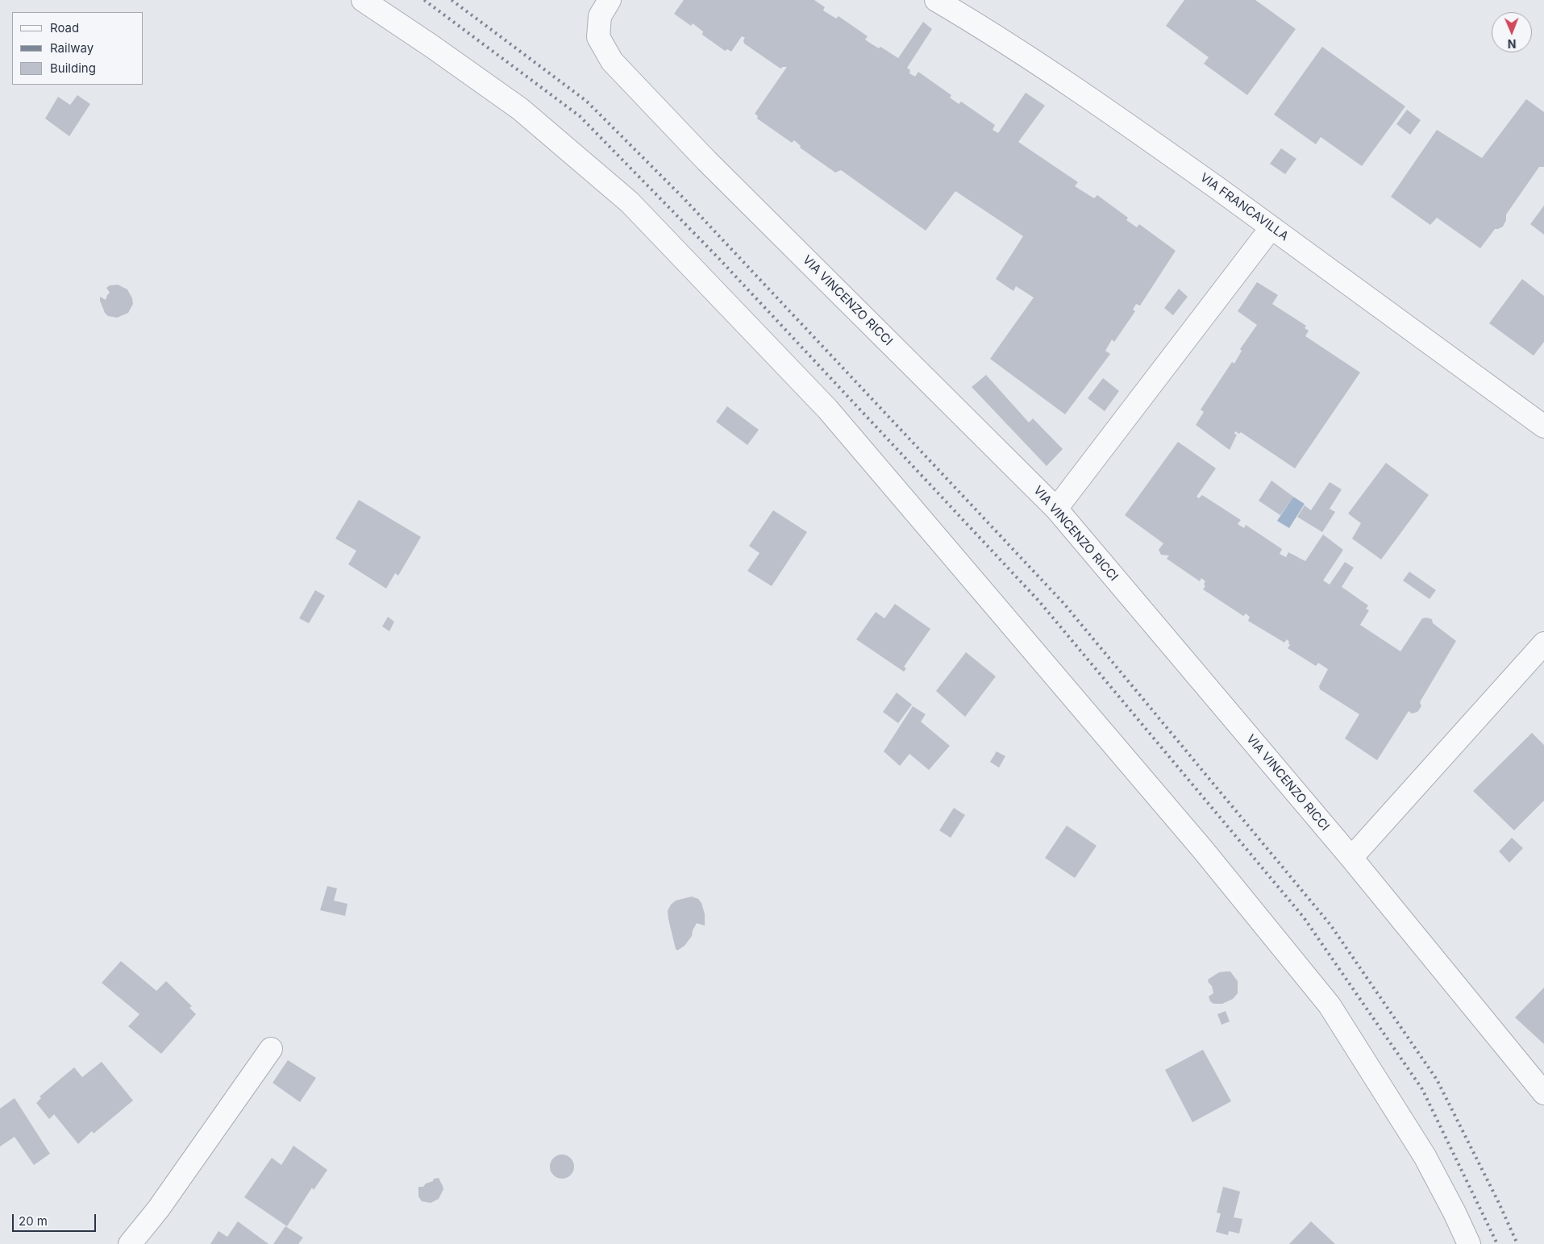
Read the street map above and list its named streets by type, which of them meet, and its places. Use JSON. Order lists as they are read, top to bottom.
{
  "streets": {
    "street": ["VIA FRANCAVILLA", "VIA VINCENZO RICCI"]
  },
  "legend": ["Road", "Railway", "Building"],
  "scale_bar": "20 m",
  "north": "bottom"
}
